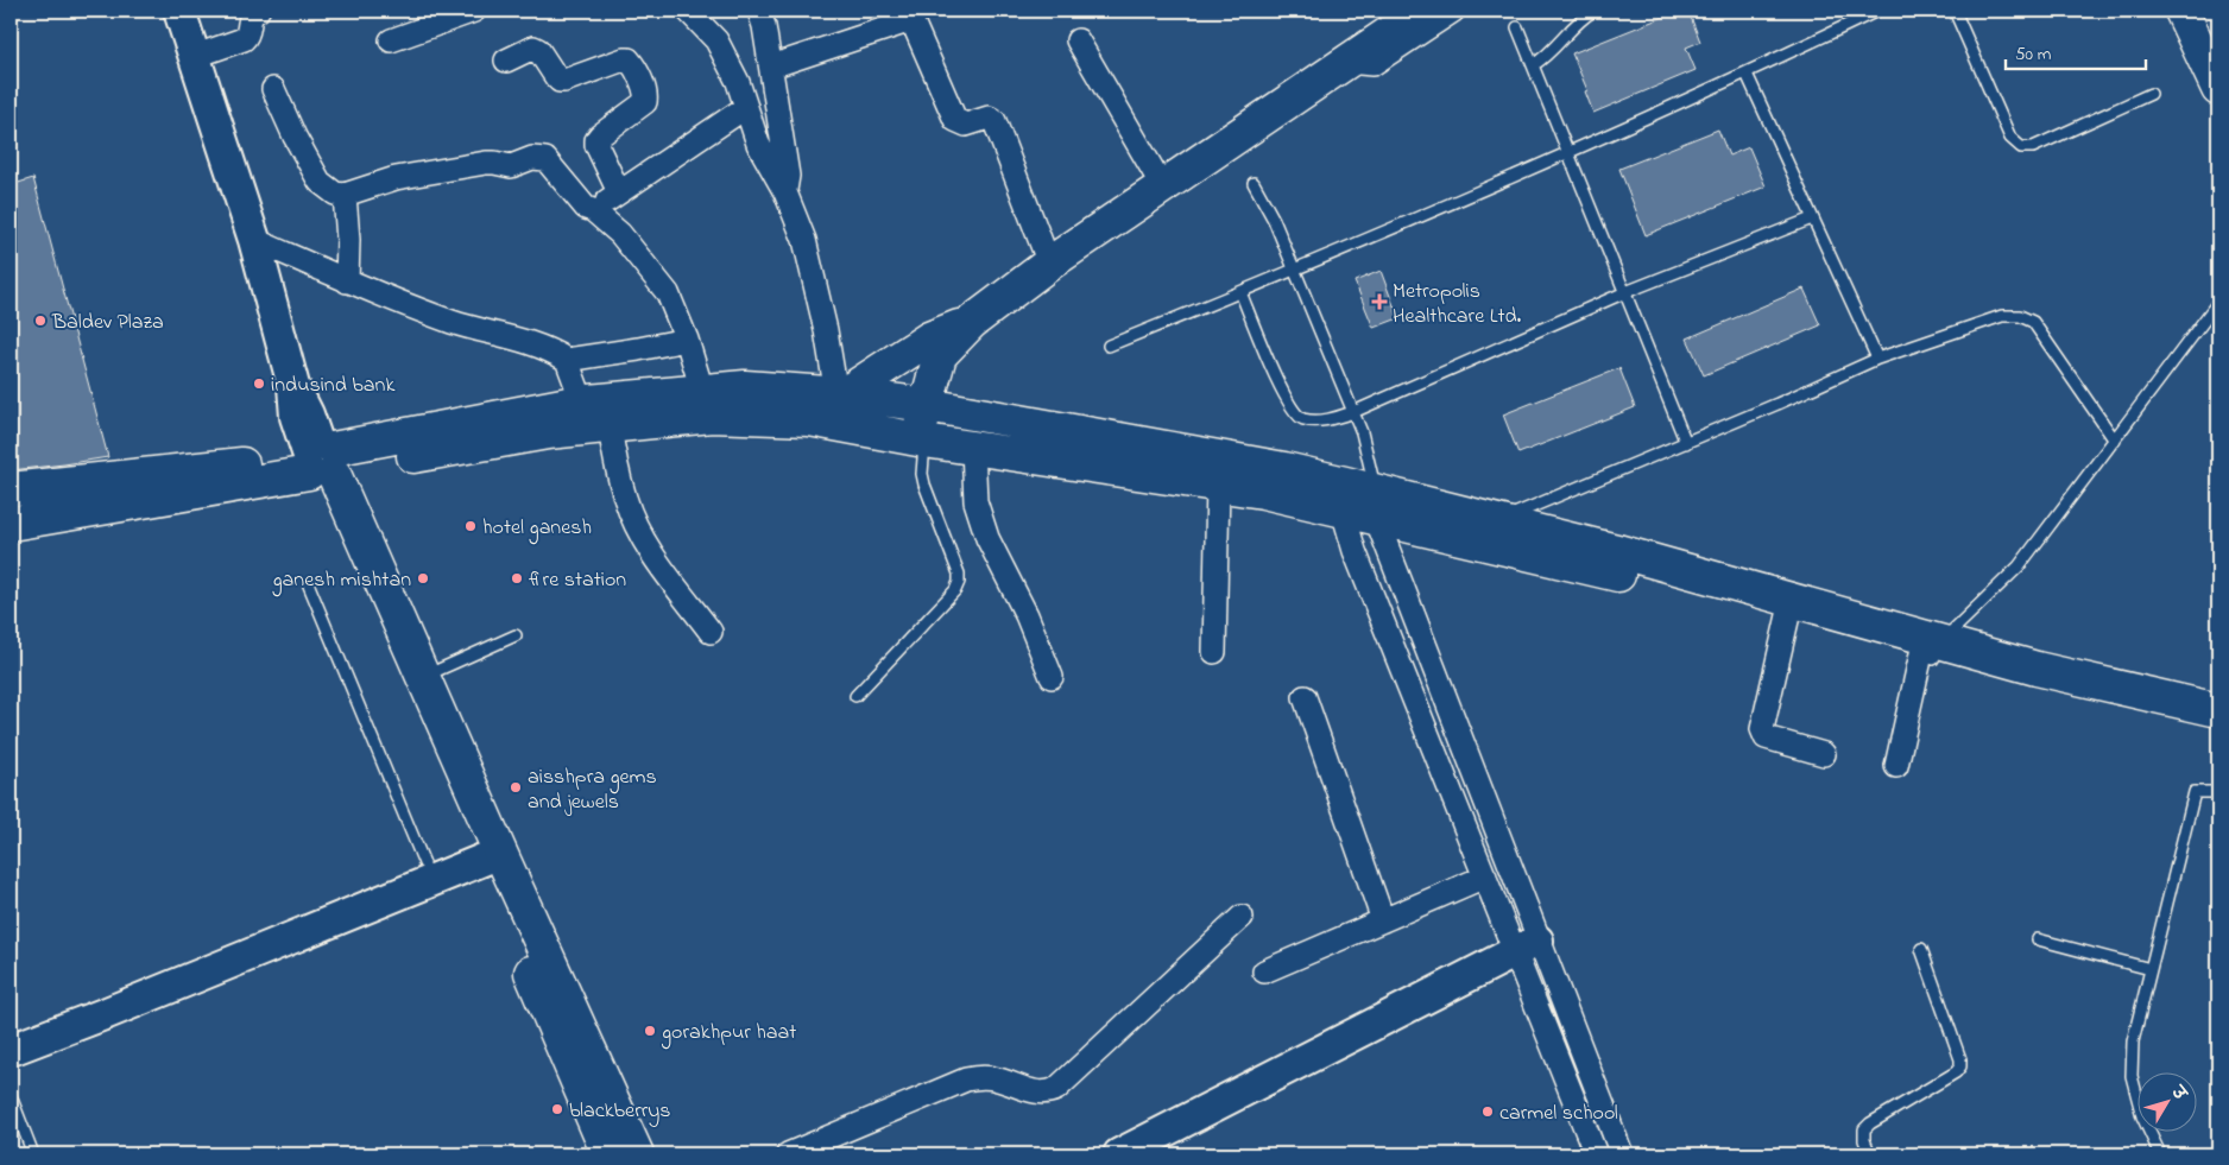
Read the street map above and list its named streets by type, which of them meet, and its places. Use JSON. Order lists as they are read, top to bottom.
{
  "places": {
    "health": ["Metropolis Healthcare Ltd."],
    "other": [
      "Baldev Plaza",
      "indusind bank",
      "hotel ganesh",
      "ganesh mishtan",
      "fire station",
      "aisshpra gems and jewels",
      "gorakhpur haat",
      "blackberrys",
      "carmel school"
    ]
  },
  "scale_bar": "50 m",
  "north": "top right"
}
